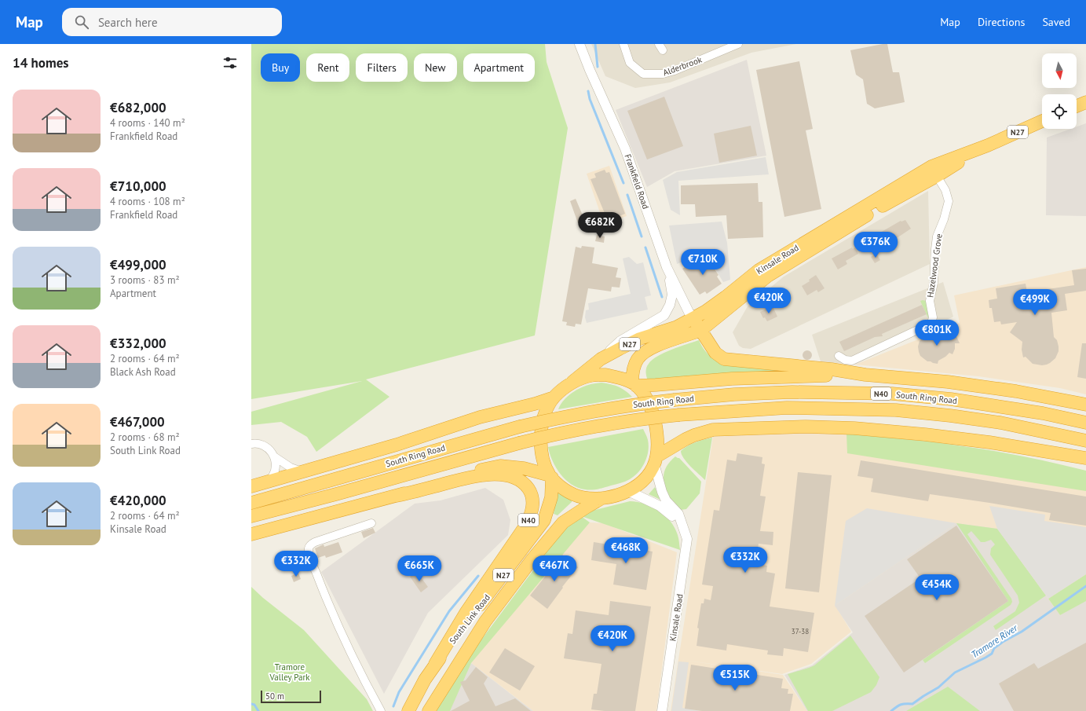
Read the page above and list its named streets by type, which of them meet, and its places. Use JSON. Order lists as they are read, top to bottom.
{
  "streets": {
    "highway": [
      "N27",
      "Kinsale Road",
      "N40",
      "South Ring Road",
      "South Link Road"
    ],
    "street": ["Alderbrook", "Frankfield Road", "Hazelwood Grove"]
  },
  "crossings": [
    ["N27", "Kinsale Road"],
    ["N27", "South Link Road"],
    ["Frankfield Road", "Kinsale Road"],
    ["Kinsale Road", "Hazelwood Grove"],
    ["N40", "South Link Road"]
  ],
  "water": ["Tramore River"],
  "parks": ["Tramore Valley Park"],
  "house_numbers": ["37-38"],
  "scale_bar": "50 m",
  "north": "bottom",
  "page": {
    "header": "Map",
    "search": "Search here",
    "nav": ["Map", "Directions", "Saved"],
    "heading": "14 homes",
    "chip": [
      "Buy",
      "Rent",
      "Filters",
      "New",
      "Apartment"
    ],
    "list": [
      {
        "name": "€682,000",
        "note": "4 rooms · 140 m² · Frankfield Road"
      },
      {
        "name": "€710,000",
        "note": "4 rooms · 108 m² · Frankfield Road"
      },
      {
        "name": "€499,000",
        "note": "3 rooms · 83 m² · Apartment"
      },
      {
        "name": "€332,000",
        "note": "2 rooms · 64 m² · Black Ash Road"
      },
      {
        "name": "€467,000",
        "note": "2 rooms · 68 m² · South Link Road"
      },
      {
        "name": "€420,000",
        "note": "2 rooms · 64 m² · Kinsale Road"
      }
    ],
    "price": [
      "€682K",
      "€376K",
      "€710K",
      "€420K",
      "€499K",
      "€801K",
      "€468K",
      "€332K",
      "€332K",
      "€665K",
      "€467K",
      "€454K",
      "€420K",
      "€515K"
    ],
    "scale": "50 m"
  }
}
